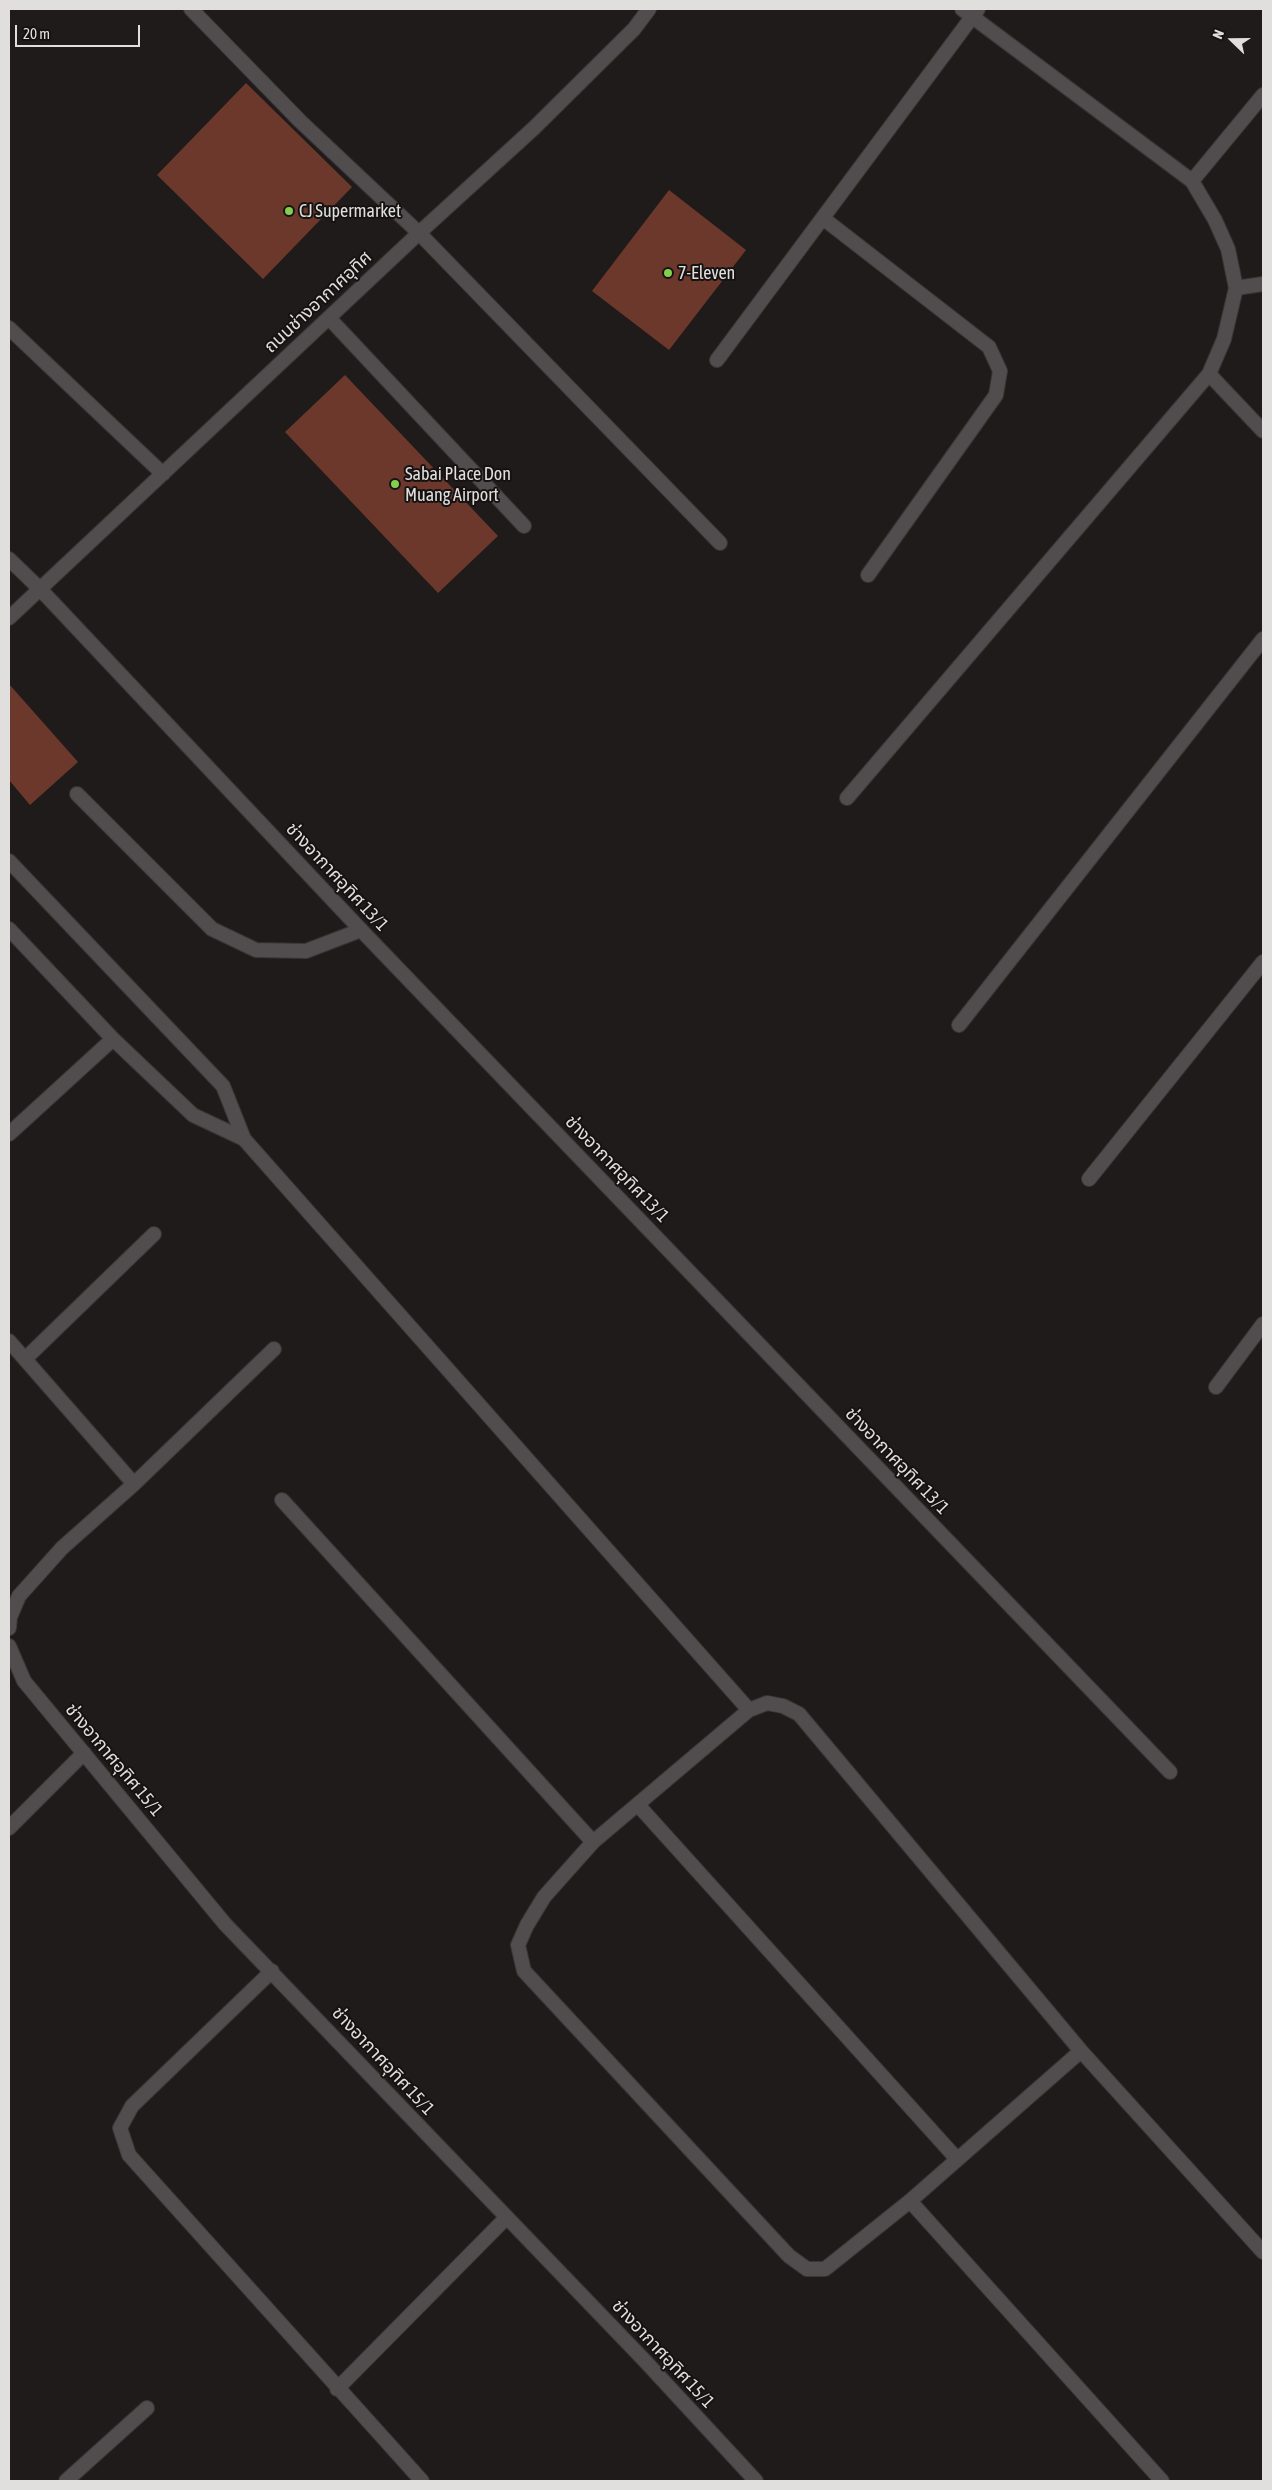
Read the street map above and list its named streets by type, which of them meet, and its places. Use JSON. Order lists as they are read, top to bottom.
{
  "streets": {
    "street": ["ถนนช่างอากาศอุทิศ", "ช่างอากาศอุทิศ 13/1", "ช่างอากาศอุทิศ 15/1"]
  },
  "crossings": [
    ["ถนนช่างอากาศอุทิศ", "ช่างอากาศอุทิศ 13/1"]
  ],
  "places": ["CJ Supermarket", "7-Eleven", "Sabai Place Don Muang Airport"],
  "scale_bar": "20 m",
  "north": "left"
}
